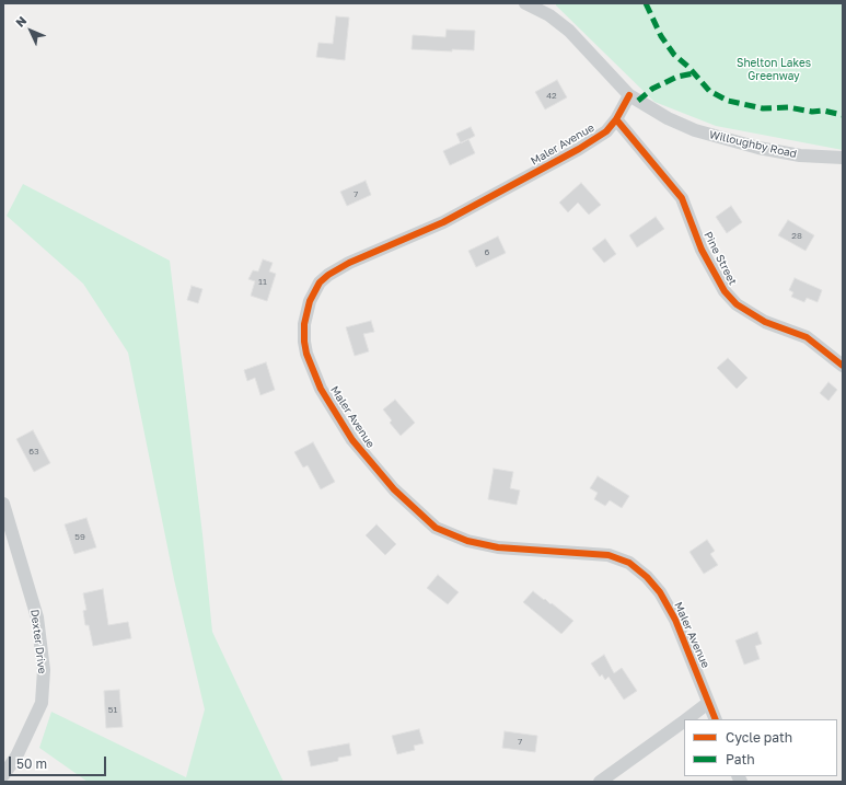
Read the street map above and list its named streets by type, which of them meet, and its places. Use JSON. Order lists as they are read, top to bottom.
{
  "streets": {
    "street": [
      "Maler Avenue",
      "Willoughby Road",
      "Pine Street",
      "Dexter Drive"
    ]
  },
  "crossings": [
    ["Maler Avenue", "Willoughby Road"],
    ["Maler Avenue", "Pine Street"]
  ],
  "parks": ["Shelton Lakes Greenway"],
  "house_numbers": [
    "42",
    "7",
    "28",
    "6",
    "11",
    "63",
    "59",
    "51",
    "7"
  ],
  "legend": ["Cycle path", "Path"],
  "scale_bar": "50 m",
  "north": "top left"
}
